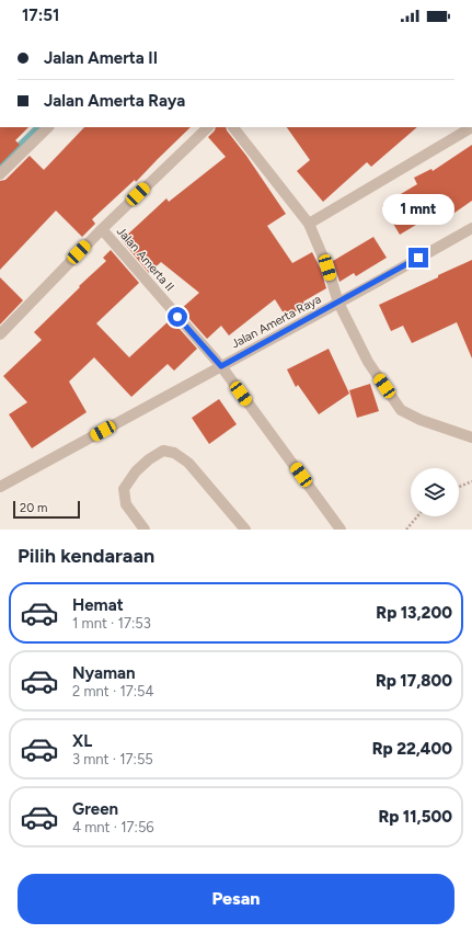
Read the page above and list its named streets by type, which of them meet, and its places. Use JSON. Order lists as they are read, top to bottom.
{
  "streets": {
    "street": ["Jalan Amerta II", "Jalan Amerta Raya"]
  },
  "crossings": [
    ["Jalan Amerta II", "Jalan Amerta Raya"]
  ],
  "scale_bar": "20 m",
  "page": {
    "status": "17:51",
    "banner": ["Jalan Amerta II", "Jalan Amerta Raya"],
    "bubble": "1 mnt",
    "scale": "20 m",
    "heading": "Pilih kendaraan",
    "list": [
      {
        "name": "Hemat",
        "note": "1 mnt · 17:53",
        "value": "Rp 13,200"
      },
      {
        "name": "Nyaman",
        "note": "2 mnt · 17:54",
        "value": "Rp 17,800"
      },
      {
        "name": "XL",
        "note": "3 mnt · 17:55",
        "value": "Rp 22,400"
      },
      {
        "name": "Green",
        "note": "4 mnt · 17:56",
        "value": "Rp 11,500"
      }
    ],
    "buttons": "Pesan"
  }
}
